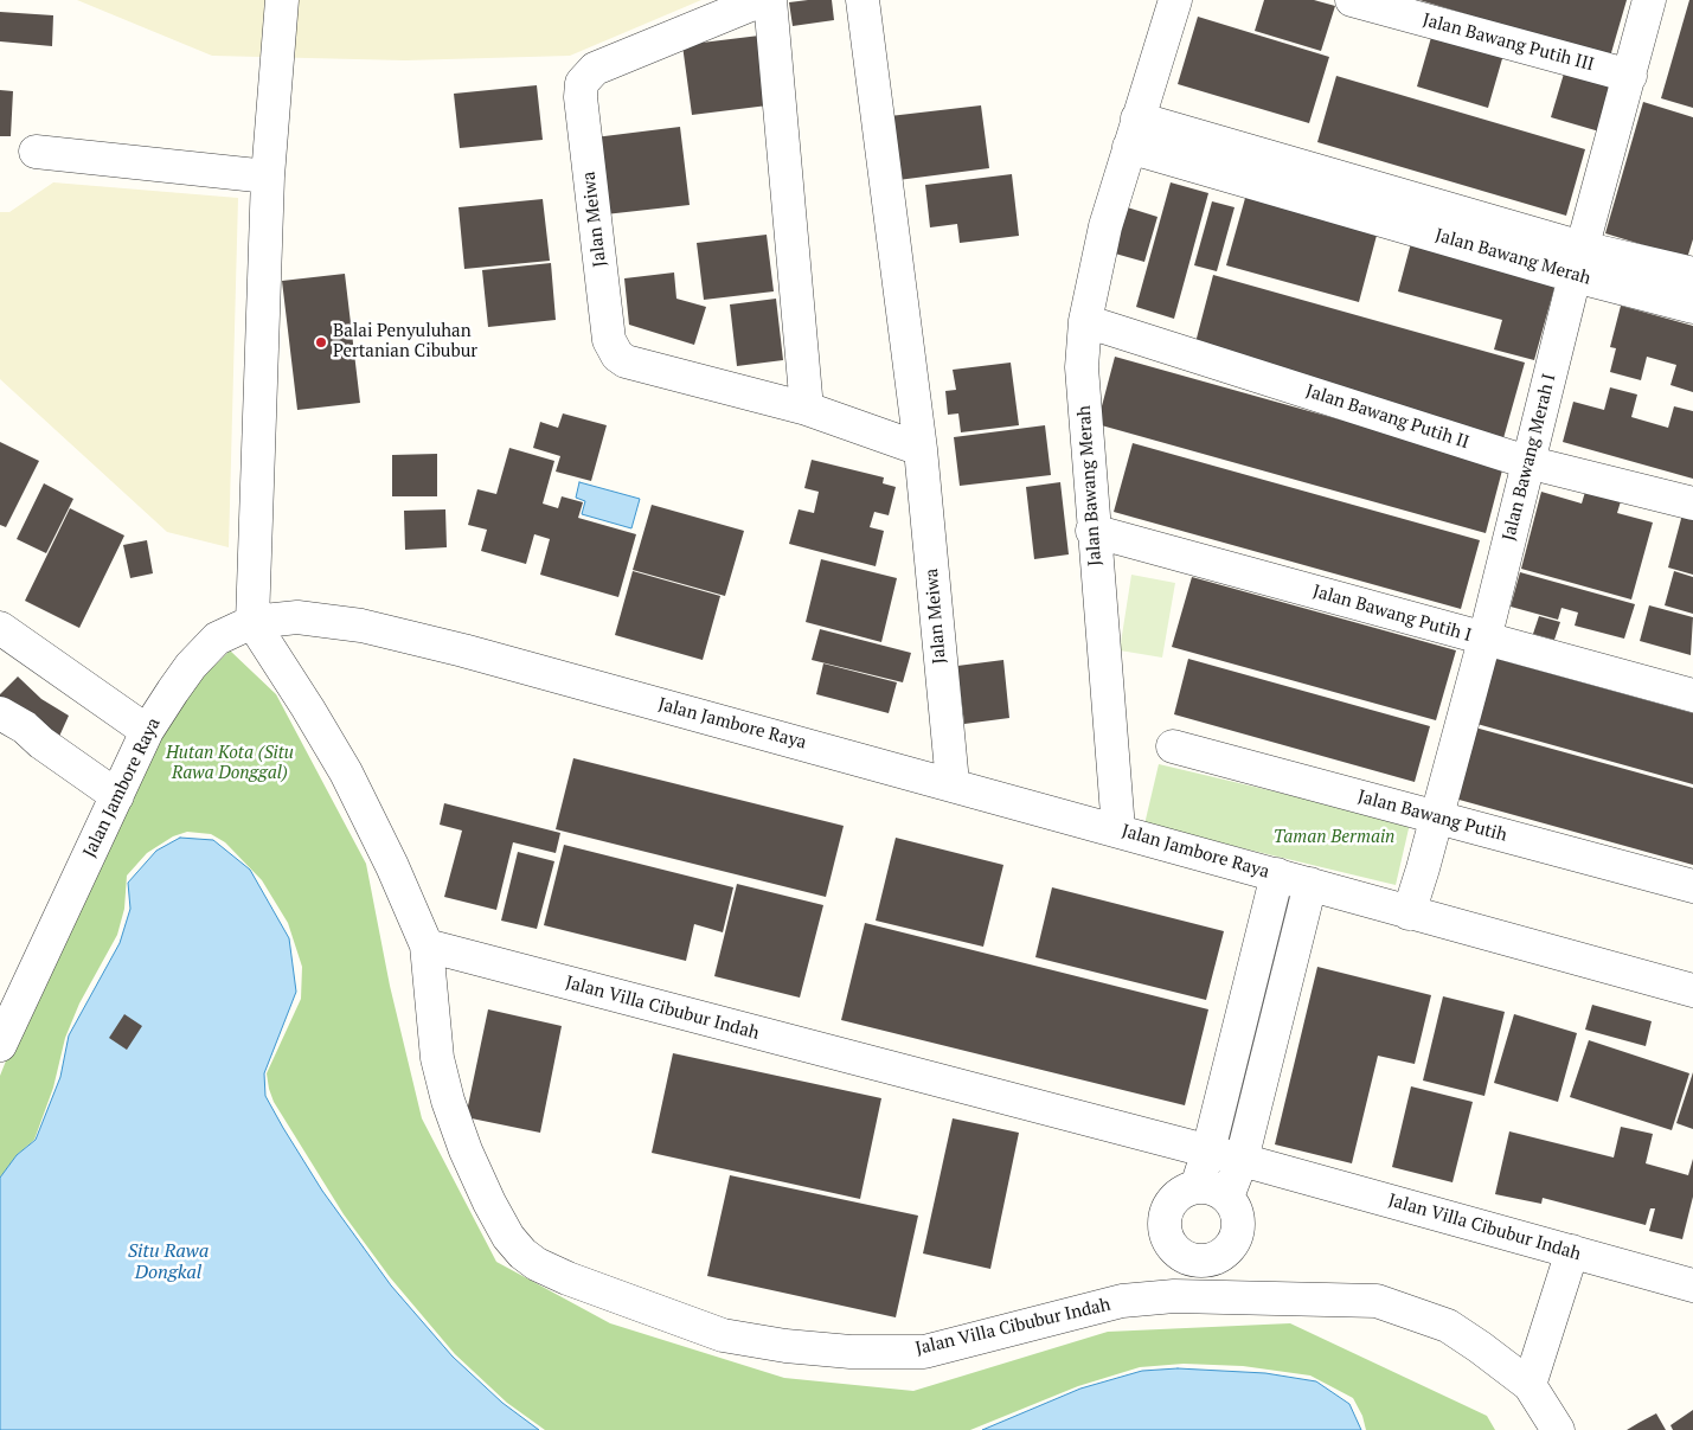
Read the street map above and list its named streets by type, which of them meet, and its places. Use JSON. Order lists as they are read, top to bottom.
{
  "streets": {
    "street": [
      "Jalan Bawang Putih III",
      "Jalan Meiwa",
      "Jalan Bawang Merah",
      "Jalan Bawang Putih II",
      "Jalan Bawang Merah I",
      "Jalan Bawang Putih I",
      "Jalan Jambore Raya",
      "Jalan Bawang Putih",
      "Jalan Villa Cibubur Indah"
    ]
  },
  "crossings": [
    ["Jalan Bawang Putih III", "Jalan Bawang Merah I"],
    ["Jalan Meiwa", "Jalan Jambore Raya"],
    ["Jalan Bawang Merah", "Jalan Bawang Putih II"],
    ["Jalan Bawang Merah", "Jalan Bawang Merah I"],
    ["Jalan Bawang Merah", "Jalan Bawang Putih I"],
    ["Jalan Bawang Merah", "Jalan Jambore Raya"],
    ["Jalan Bawang Putih II", "Jalan Bawang Merah I"],
    ["Jalan Bawang Merah I", "Jalan Bawang Putih I"],
    ["Jalan Bawang Merah I", "Jalan Jambore Raya"],
    ["Jalan Bawang Merah I", "Jalan Bawang Putih"],
    ["Jalan Jambore Raya", "Jalan Villa Cibubur Indah"]
  ],
  "water": ["Situ Rawa Dongkal"],
  "parks": ["Hutan Kota (Situ Rawa Donggal)", "Taman Bermain"],
  "places": ["Balai Penyuluhan Pertanian Cibubur"]
}
